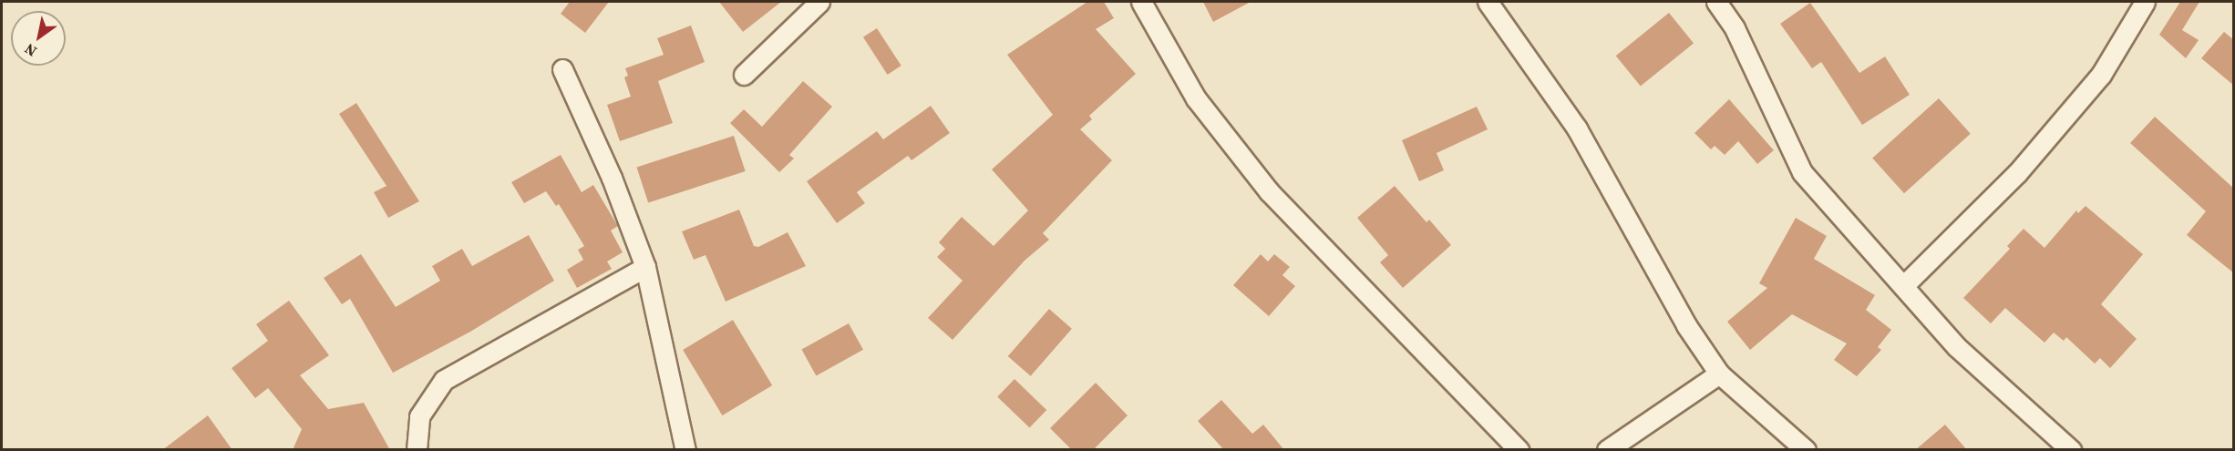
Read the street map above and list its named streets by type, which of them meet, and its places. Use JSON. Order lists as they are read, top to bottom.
{
  "north": "bottom left"
}
